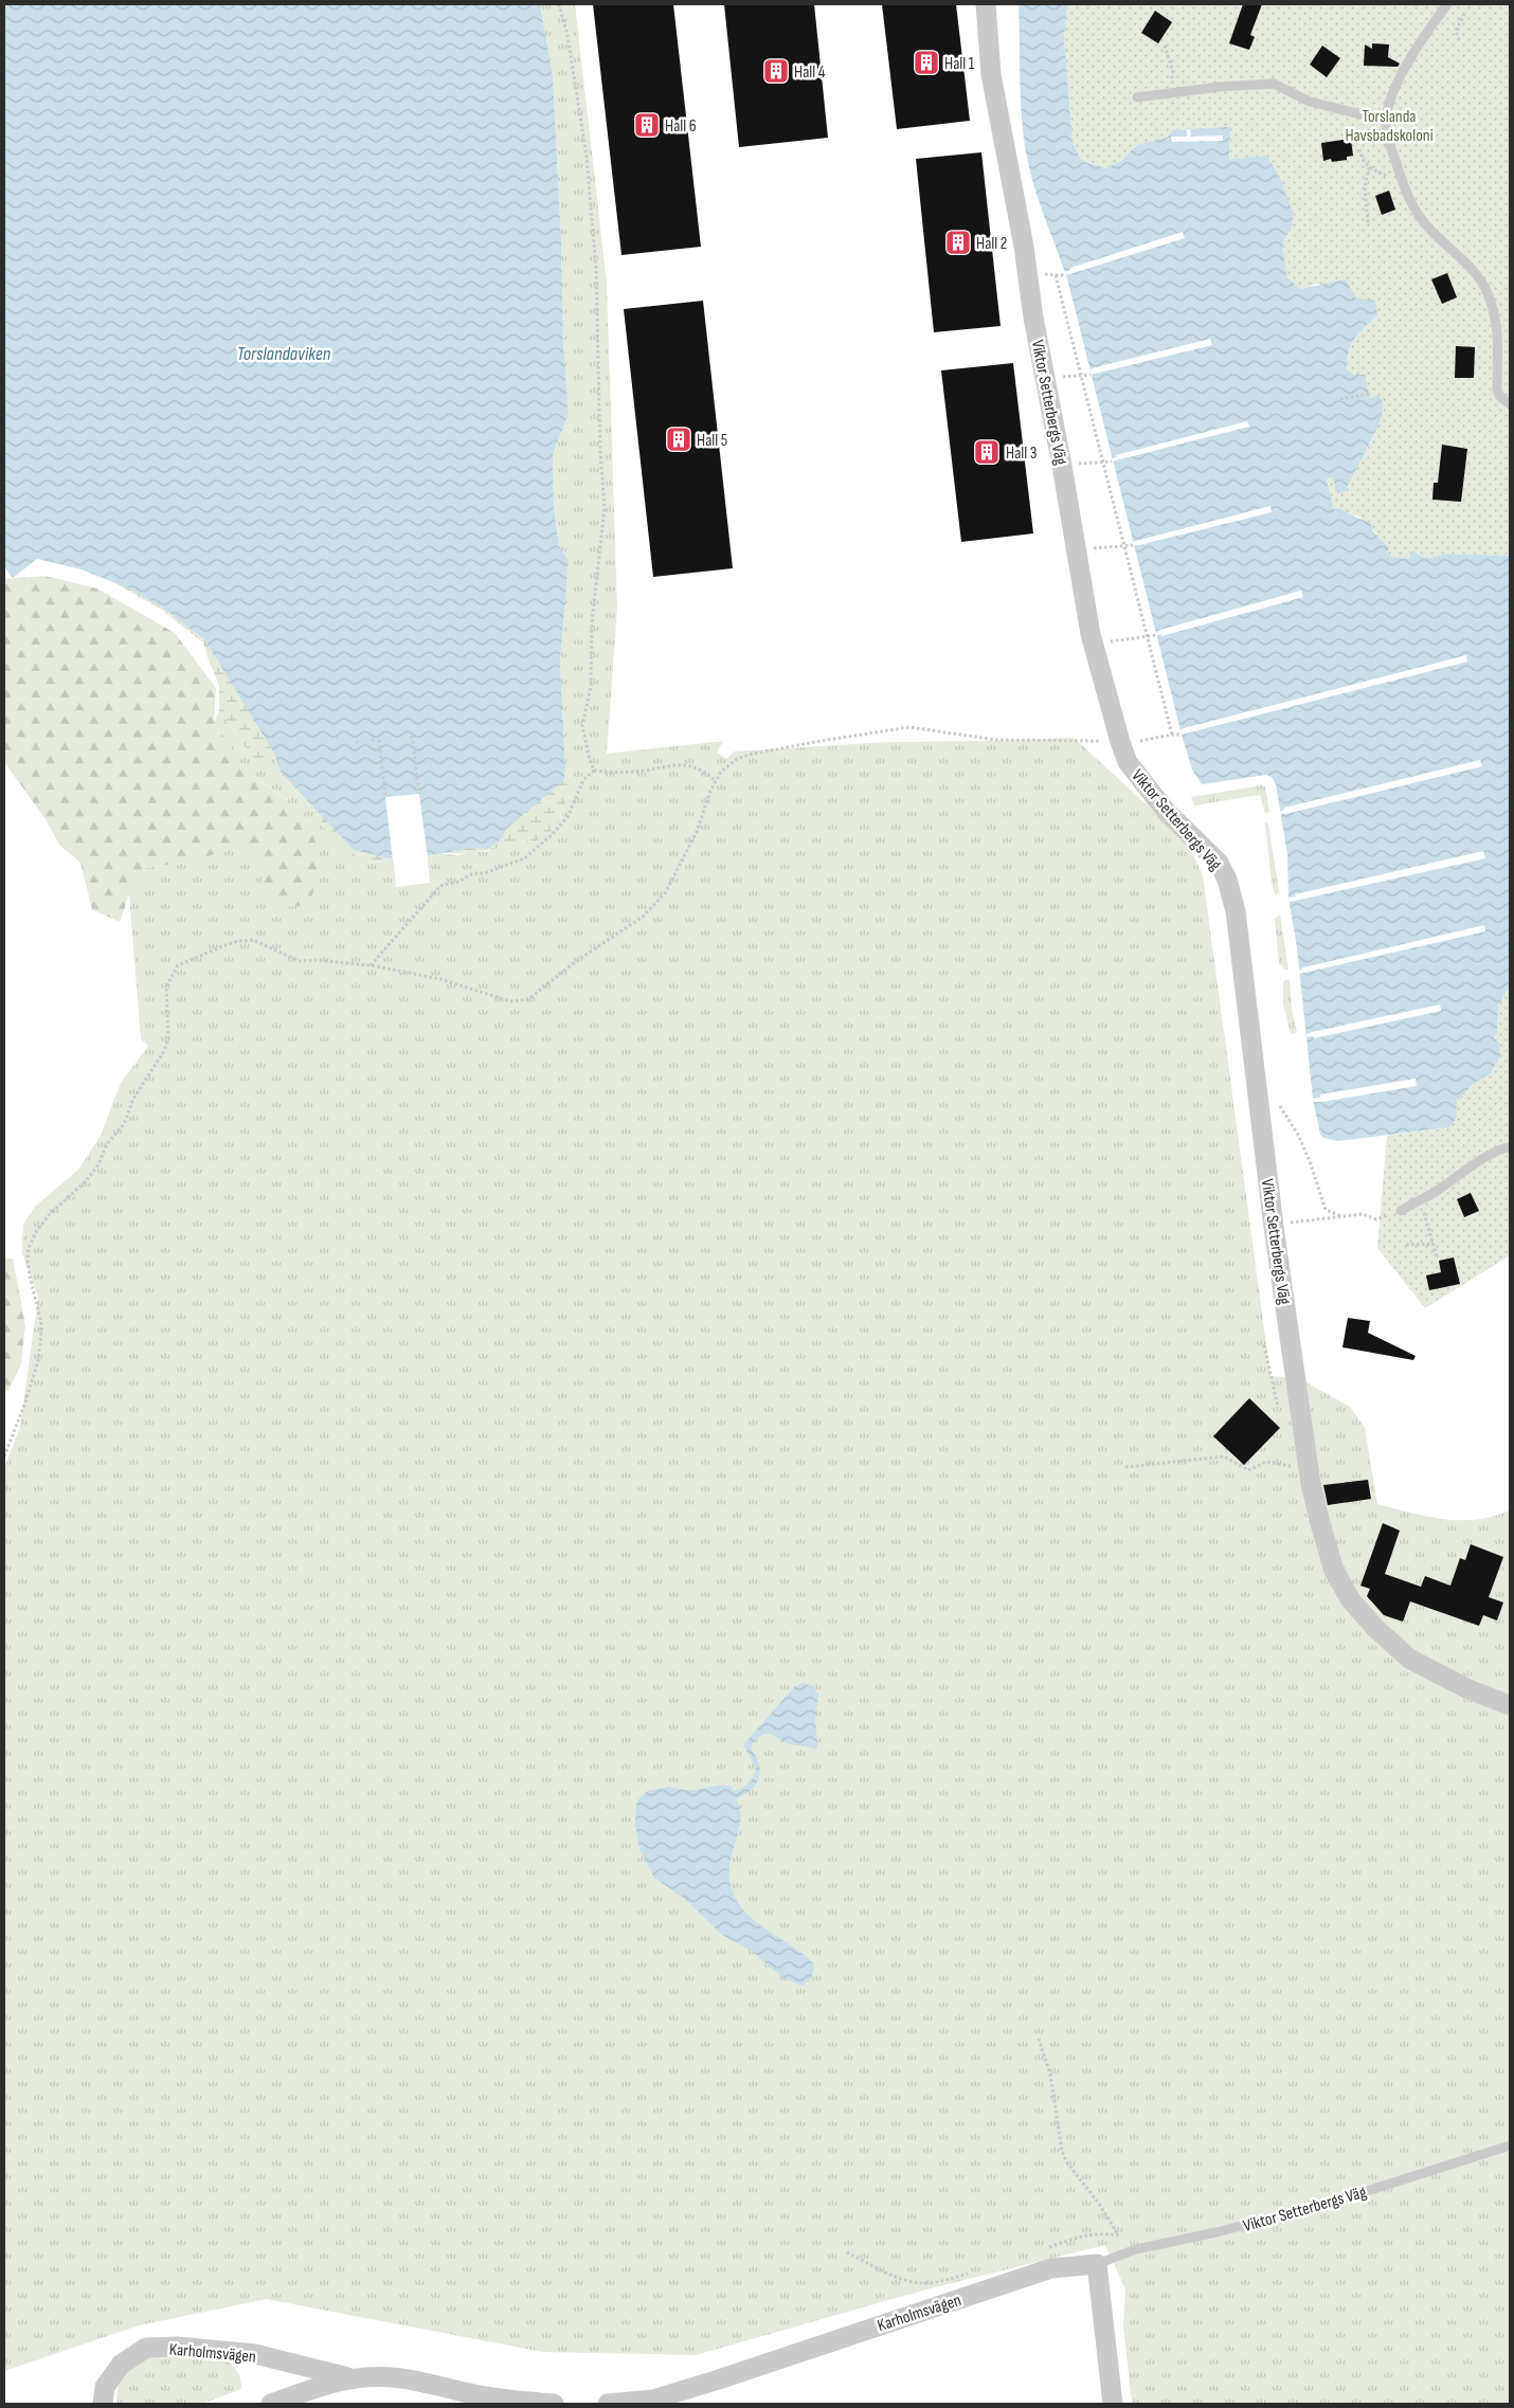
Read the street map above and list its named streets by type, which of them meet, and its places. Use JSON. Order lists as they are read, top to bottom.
{
  "streets": {
    "street": ["Viktor Setterbergs Väg", "Karholmsvägen"]
  },
  "crossings": [
    ["Viktor Setterbergs Väg", "Karholmsvägen"]
  ],
  "water": ["Torslandaviken"],
  "parks": ["Torslanda Havsbadskoloni"],
  "places": {
    "building": [
      "Hall 1",
      "Hall 4",
      "Hall 6",
      "Hall 2",
      "Hall 5",
      "Hall 3"
    ]
  }
}
